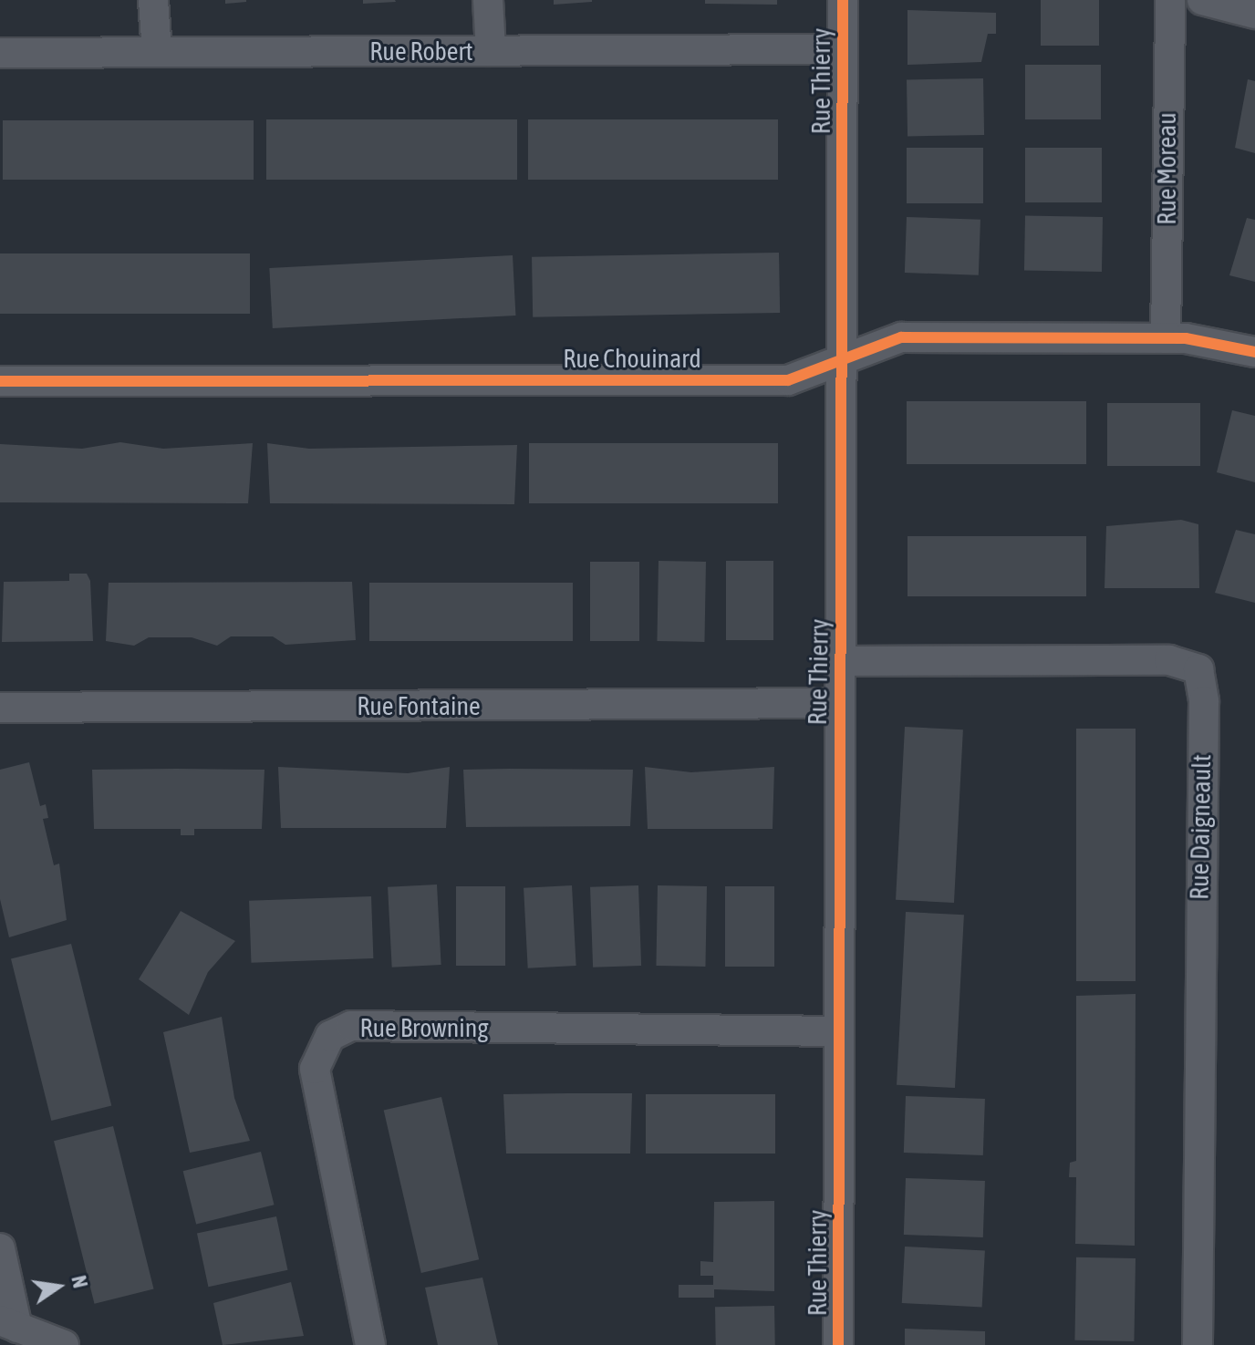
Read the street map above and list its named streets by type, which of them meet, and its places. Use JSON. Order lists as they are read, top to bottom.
{
  "streets": {
    "street": [
      "Rue Robert",
      "Rue Thierry",
      "Rue Moreau",
      "Rue Chouinard",
      "Rue Fontaine",
      "Rue Daigneault",
      "Rue Browning"
    ]
  },
  "crossings": [
    ["Rue Robert", "Rue Thierry"],
    ["Rue Thierry", "Rue Chouinard"],
    ["Rue Thierry", "Rue Fontaine"],
    ["Rue Thierry", "Rue Daigneault"],
    ["Rue Thierry", "Rue Browning"],
    ["Rue Moreau", "Rue Chouinard"]
  ],
  "north": "right"
}
